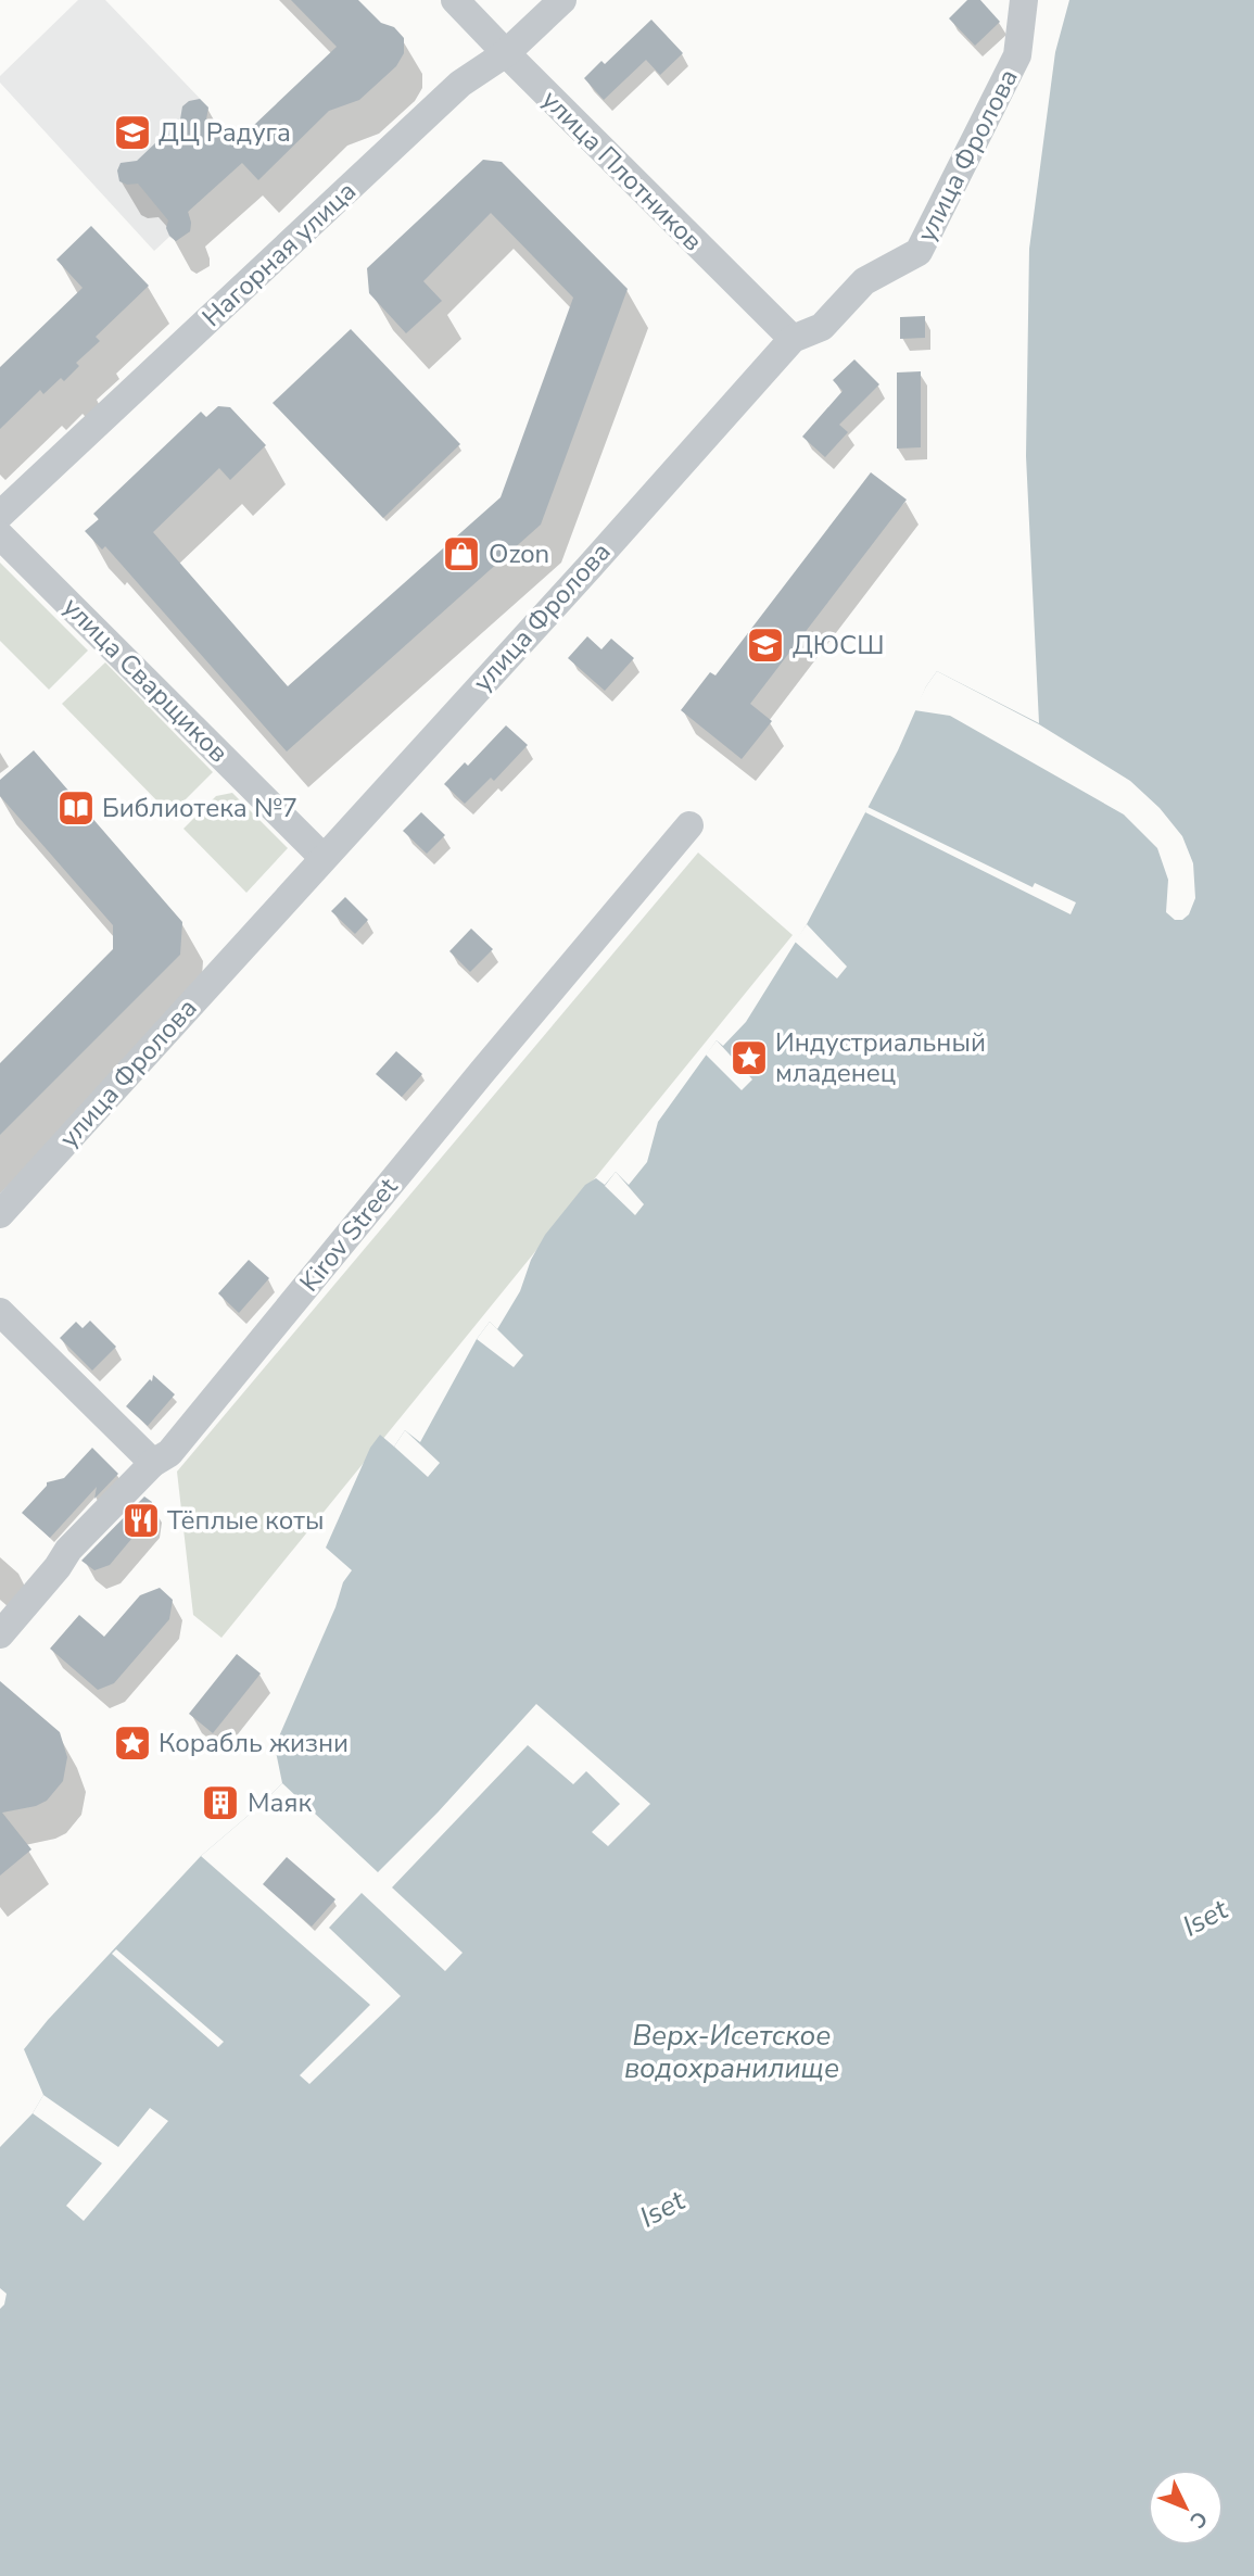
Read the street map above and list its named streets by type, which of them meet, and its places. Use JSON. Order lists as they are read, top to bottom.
{
  "streets": {
    "street": [
      "улица Фролова",
      "улица Плотников",
      "Нагорная улица",
      "улица Сварщиков",
      "Kirov Street"
    ]
  },
  "crossings": [
    ["улица Фролова", "улица Плотников"],
    ["улица Фролова", "улица Сварщиков"],
    ["улица Плотников", "Нагорная улица"]
  ],
  "water": ["Iset", "Верх-Исетское водохранилище"],
  "places": {
    "school or university": ["ДЦ Радуга", "ДЮСШ"],
    "shop": ["Ozon"],
    "library": ["Библиотека №7"],
    "place": ["Индустриальный младенец", "Корабль жизни"],
    "restaurant": ["Тёплые коты"],
    "building": ["Маяк"]
  },
  "north": "bottom right"
}
